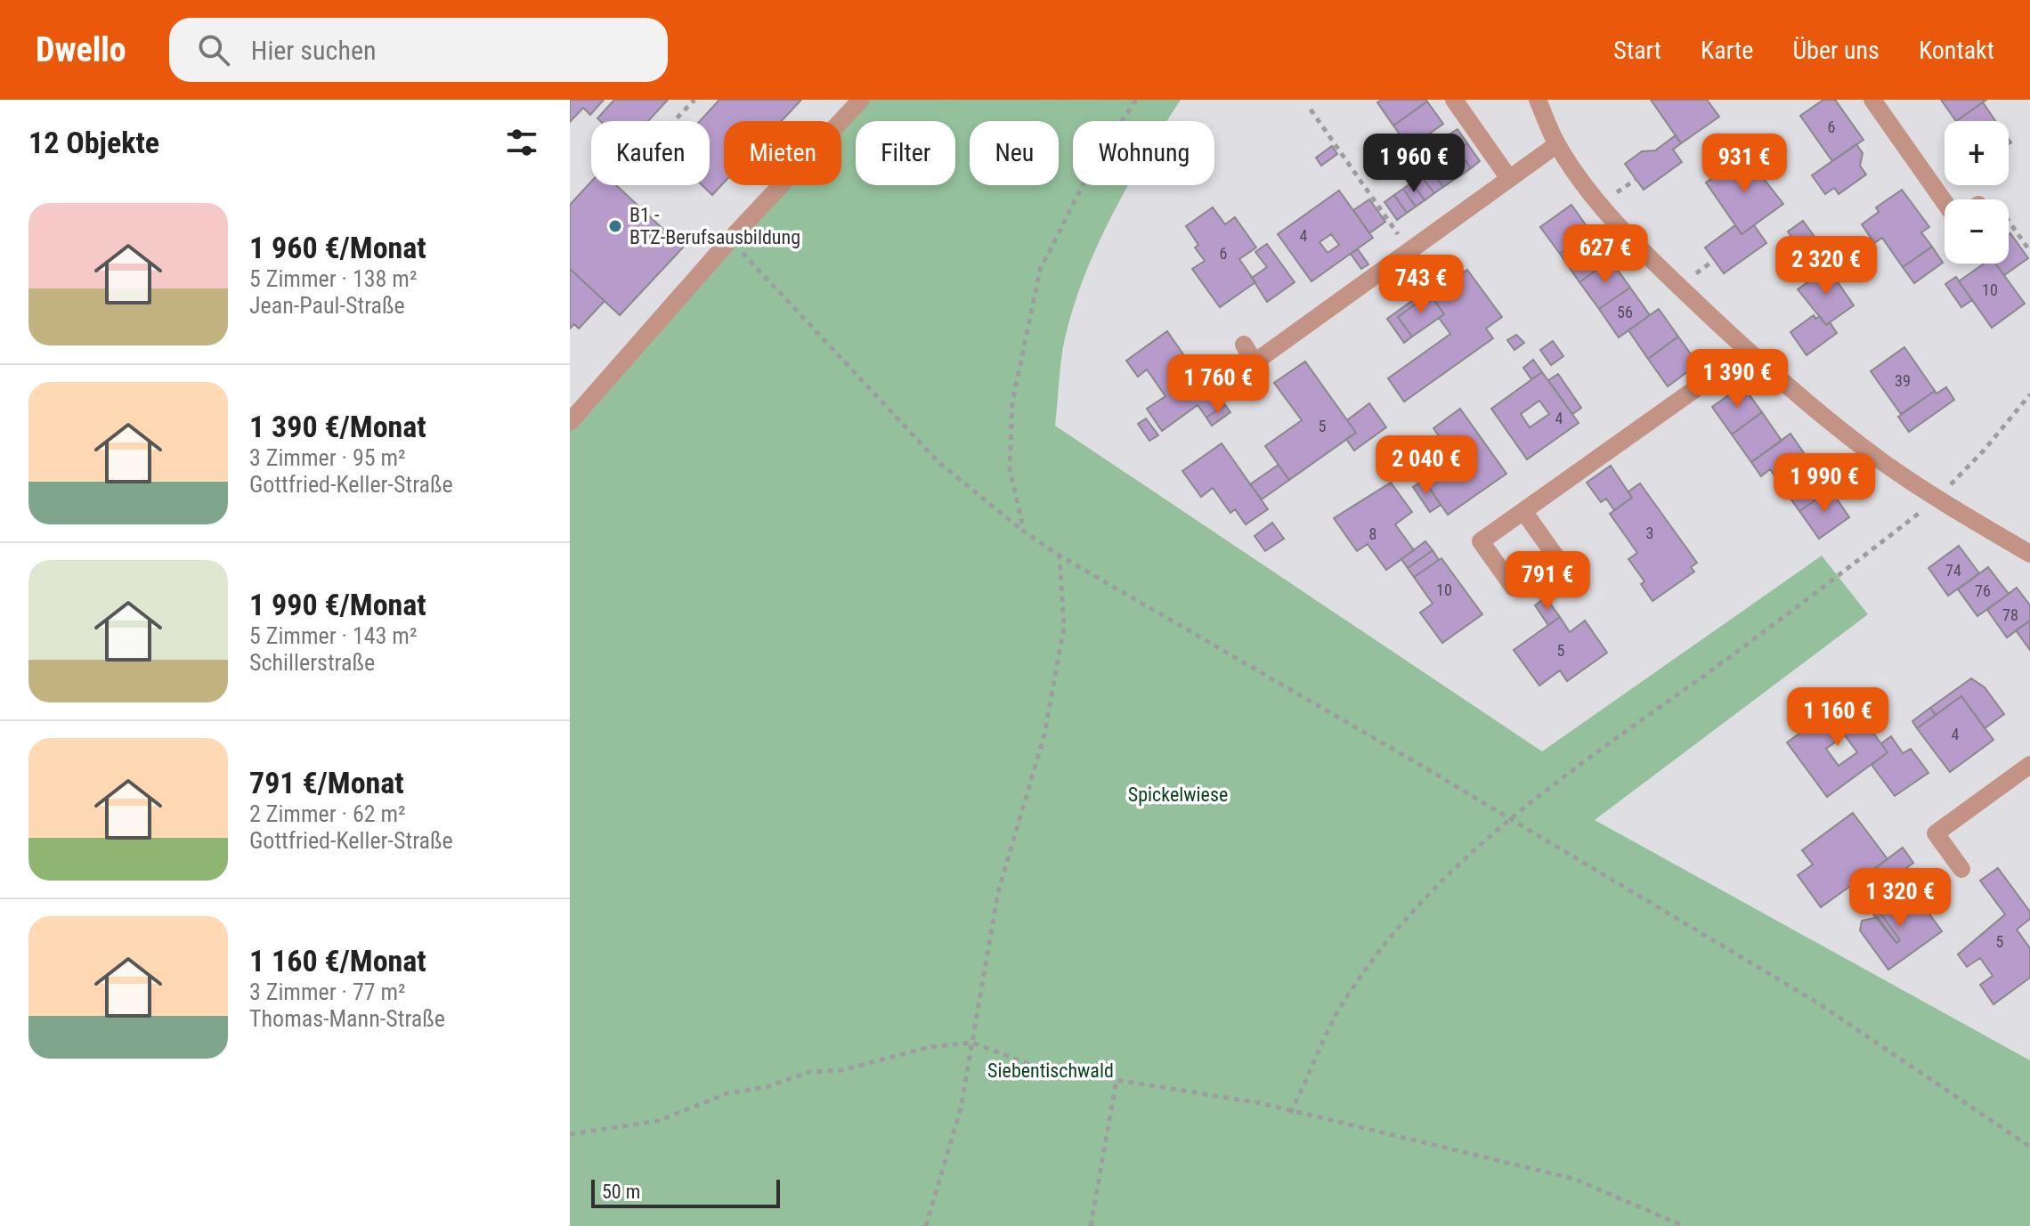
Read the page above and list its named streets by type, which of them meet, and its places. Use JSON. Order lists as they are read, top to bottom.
{
  "parks": ["Spickelwiese", "Siebentischwald"],
  "places": ["B1 - BTZ-Berufsausbildung"],
  "house_numbers": [
    "6",
    "4",
    "6",
    "10",
    "56",
    "39",
    "4",
    "5",
    "3",
    "8",
    "74",
    "10",
    "76",
    "78",
    "5",
    "4",
    "5"
  ],
  "scale_bar": "50 m",
  "page": {
    "header": "Dwello",
    "search": "Hier suchen",
    "nav": [
      "Start",
      "Karte",
      "Über uns",
      "Kontakt"
    ],
    "heading": "12 Objekte",
    "map_buttons": ["+", "−"],
    "chip": [
      "Kaufen",
      "Mieten",
      "Filter",
      "Neu",
      "Wohnung"
    ],
    "price": [
      "1 960 €",
      "931 €",
      "627 €",
      "2 320 €",
      "743 €",
      "1 390 €",
      "1 760 €",
      "2 040 €",
      "1 990 €",
      "791 €",
      "1 160 €",
      "1 320 €"
    ],
    "list": [
      {
        "name": "1 960 €/Monat",
        "note": "5 Zimmer · 138 m² · Jean-Paul-Straße"
      },
      {
        "name": "1 390 €/Monat",
        "note": "3 Zimmer · 95 m² · Gottfried-Keller-Straße"
      },
      {
        "name": "1 990 €/Monat",
        "note": "5 Zimmer · 143 m² · Schillerstraße"
      },
      {
        "name": "791 €/Monat",
        "note": "2 Zimmer · 62 m² · Gottfried-Keller-Straße"
      },
      {
        "name": "1 160 €/Monat",
        "note": "3 Zimmer · 77 m² · Thomas-Mann-Straße"
      }
    ],
    "scale": "50 m"
  }
}
